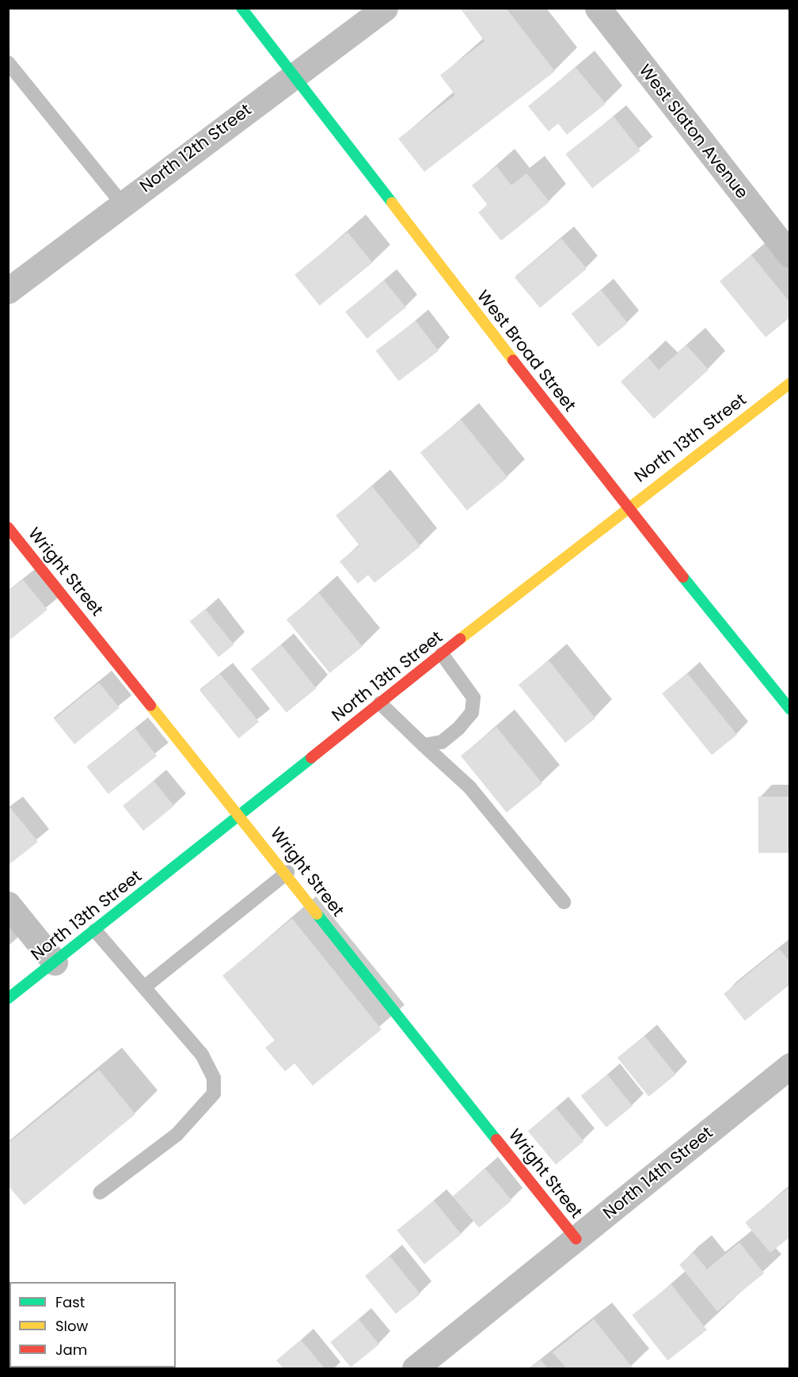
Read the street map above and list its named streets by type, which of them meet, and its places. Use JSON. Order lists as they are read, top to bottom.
{
  "streets": {
    "street": [
      "West Slaton Avenue",
      "North 12th Street",
      "West Broad Street",
      "North 13th Street",
      "Wright Street",
      "North 14th Street"
    ]
  },
  "crossings": [
    ["North 12th Street", "West Broad Street"],
    ["West Broad Street", "North 13th Street"],
    ["North 13th Street", "Wright Street"],
    ["Wright Street", "North 14th Street"]
  ],
  "legend": ["Fast", "Slow", "Jam"]
}
